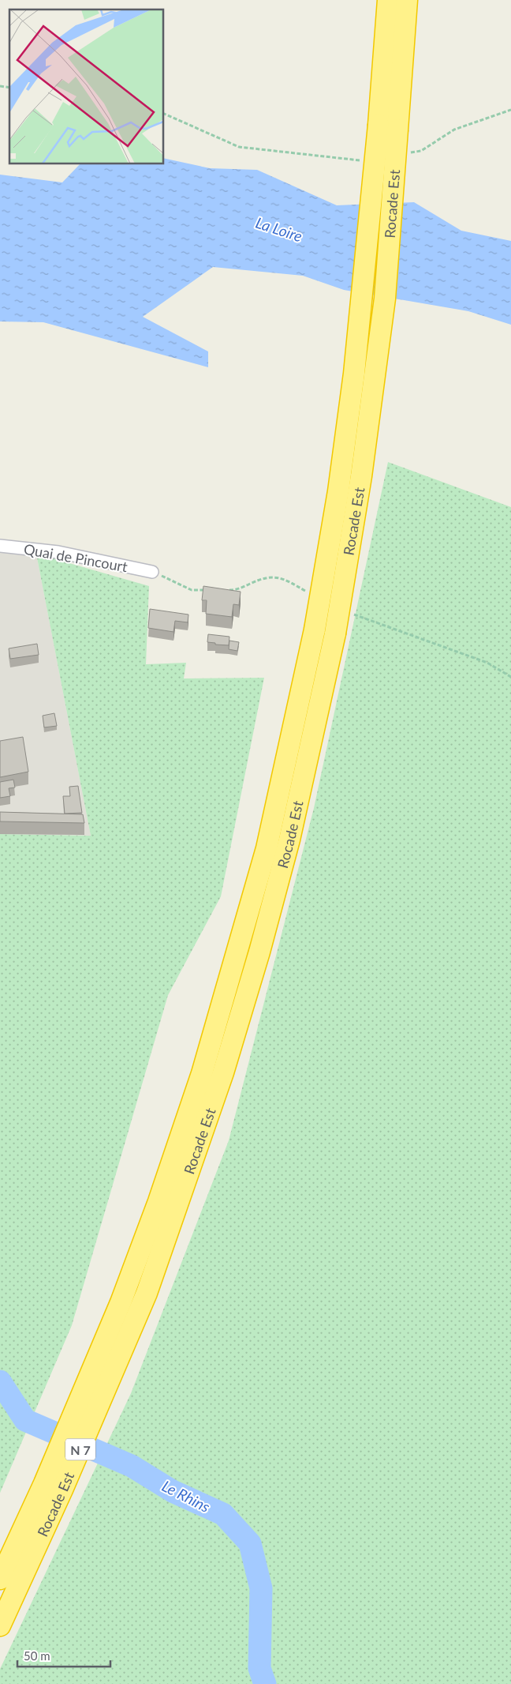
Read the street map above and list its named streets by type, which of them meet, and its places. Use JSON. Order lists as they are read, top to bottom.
{
  "streets": {
    "highway": ["Rocade Est", "N 7"],
    "street": ["Quai de Pincourt"]
  },
  "water": ["La Loire", "Le Rhins"],
  "scale_bar": "50 m"
}
